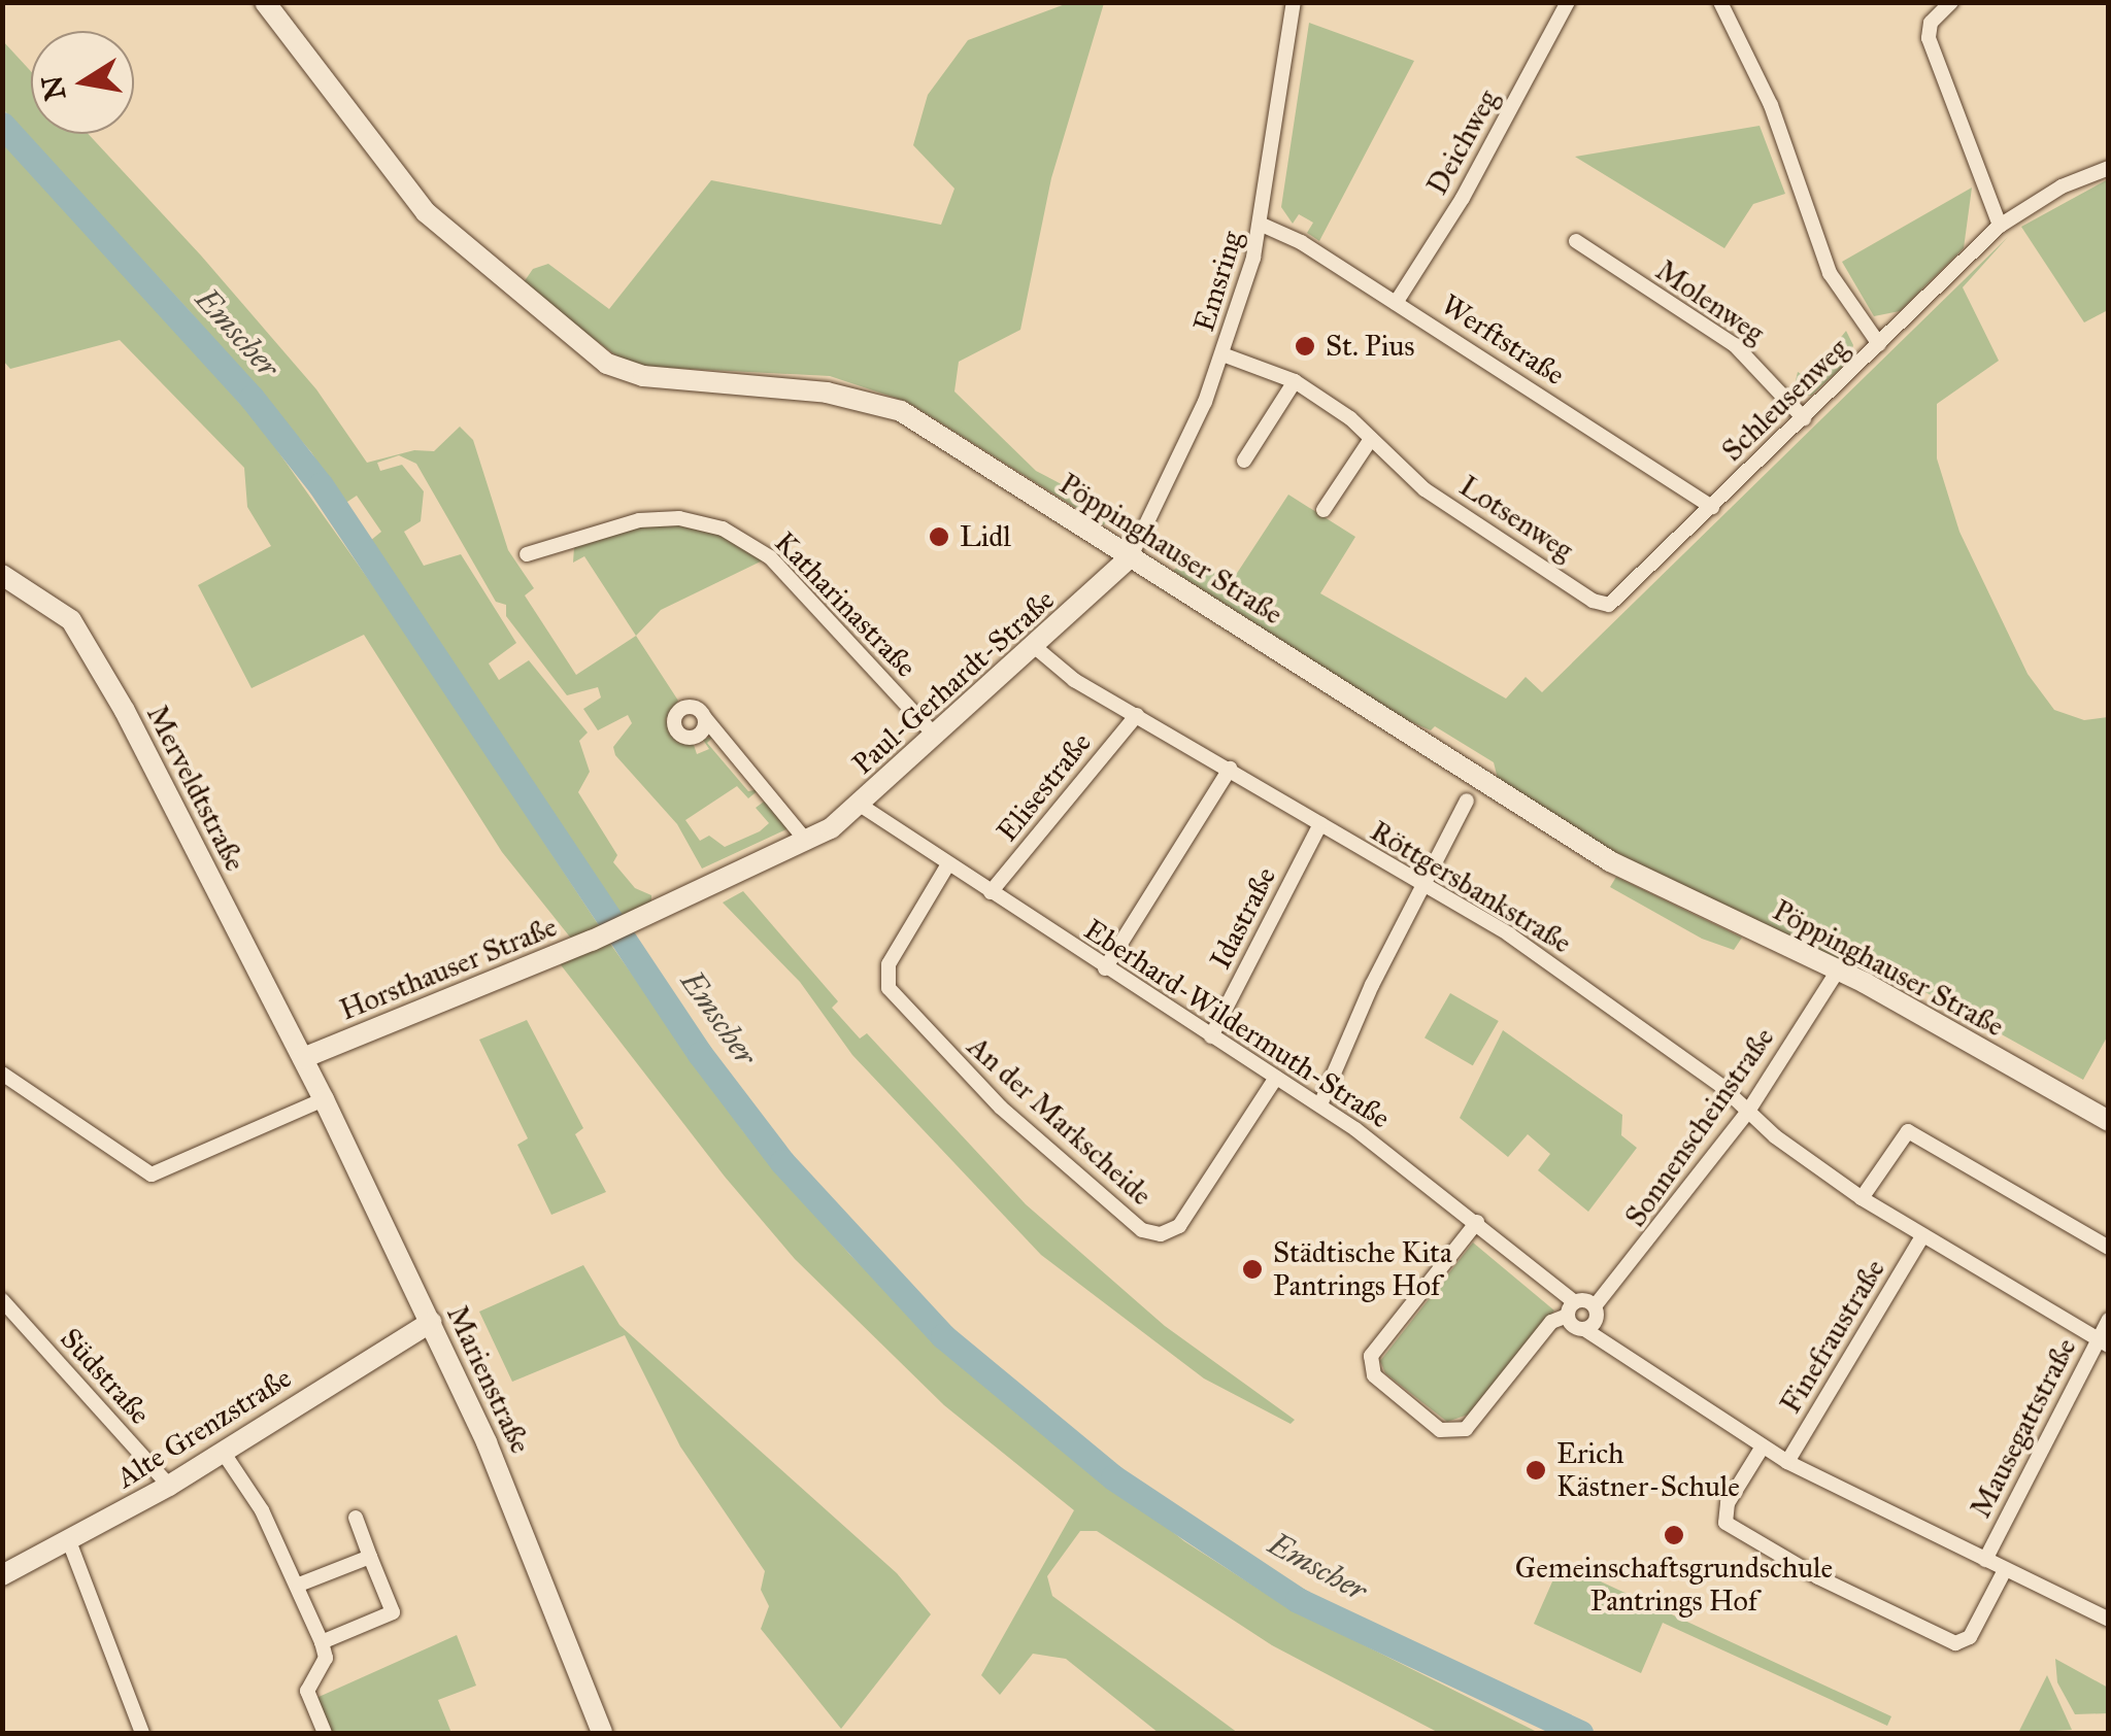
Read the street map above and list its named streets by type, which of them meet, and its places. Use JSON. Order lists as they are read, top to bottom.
{
  "streets": {
    "main road": [
      "Pöppinghauser Straße",
      "Paul-Gerhardt-Straße",
      "Merveldtstraße",
      "Horsthauser Straße",
      "Marienstraße",
      "Alte Grenzstraße"
    ],
    "street": [
      "Deichweg",
      "Emsring",
      "Molenweg",
      "Werftstraße",
      "Schleusenweg",
      "Lotsenweg",
      "Katharinastraße",
      "Elisestraße",
      "Röttgersbankstraße",
      "Idastraße",
      "Eberhard-Wildermuth-Straße",
      "An der Markscheide",
      "Sonnenscheinstraße",
      "Finefraustraße",
      "Südstraße",
      "Mausegattstraße"
    ]
  },
  "crossings": [
    ["Deichweg", "Werftstraße"],
    ["Emsring", "Werftstraße"],
    ["Emsring", "Lotsenweg"],
    ["Emsring", "Pöppinghauser Straße"],
    ["Emsring", "Paul-Gerhardt-Straße"],
    ["Molenweg", "Schleusenweg"],
    ["Werftstraße", "Schleusenweg"],
    ["Schleusenweg", "Lotsenweg"],
    ["Pöppinghauser Straße", "Paul-Gerhardt-Straße"],
    ["Pöppinghauser Straße", "Sonnenscheinstraße"],
    ["Katharinastraße", "Paul-Gerhardt-Straße"],
    ["Paul-Gerhardt-Straße", "Röttgersbankstraße"],
    ["Paul-Gerhardt-Straße", "Horsthauser Straße"],
    ["Paul-Gerhardt-Straße", "Eberhard-Wildermuth-Straße"],
    ["Elisestraße", "Röttgersbankstraße"],
    ["Elisestraße", "Eberhard-Wildermuth-Straße"],
    ["Merveldtstraße", "Horsthauser Straße"],
    ["Merveldtstraße", "Marienstraße"],
    ["Röttgersbankstraße", "Idastraße"],
    ["Röttgersbankstraße", "Sonnenscheinstraße"],
    ["Röttgersbankstraße", "Finefraustraße"],
    ["Röttgersbankstraße", "Mausegattstraße"],
    ["Idastraße", "Eberhard-Wildermuth-Straße"],
    ["Horsthauser Straße", "Marienstraße"],
    ["Eberhard-Wildermuth-Straße", "An der Markscheide"],
    ["Eberhard-Wildermuth-Straße", "Sonnenscheinstraße"],
    ["Südstraße", "Alte Grenzstraße"],
    ["Marienstraße", "Alte Grenzstraße"]
  ],
  "water": ["Emscher"],
  "places": [
    "St. Pius",
    "Lidl",
    "Städtische Kita Pantrings Hof",
    "Erich Kästner-Schule",
    "Gemeinschaftsgrundschule Pantrings Hof"
  ],
  "north": "left"
}
